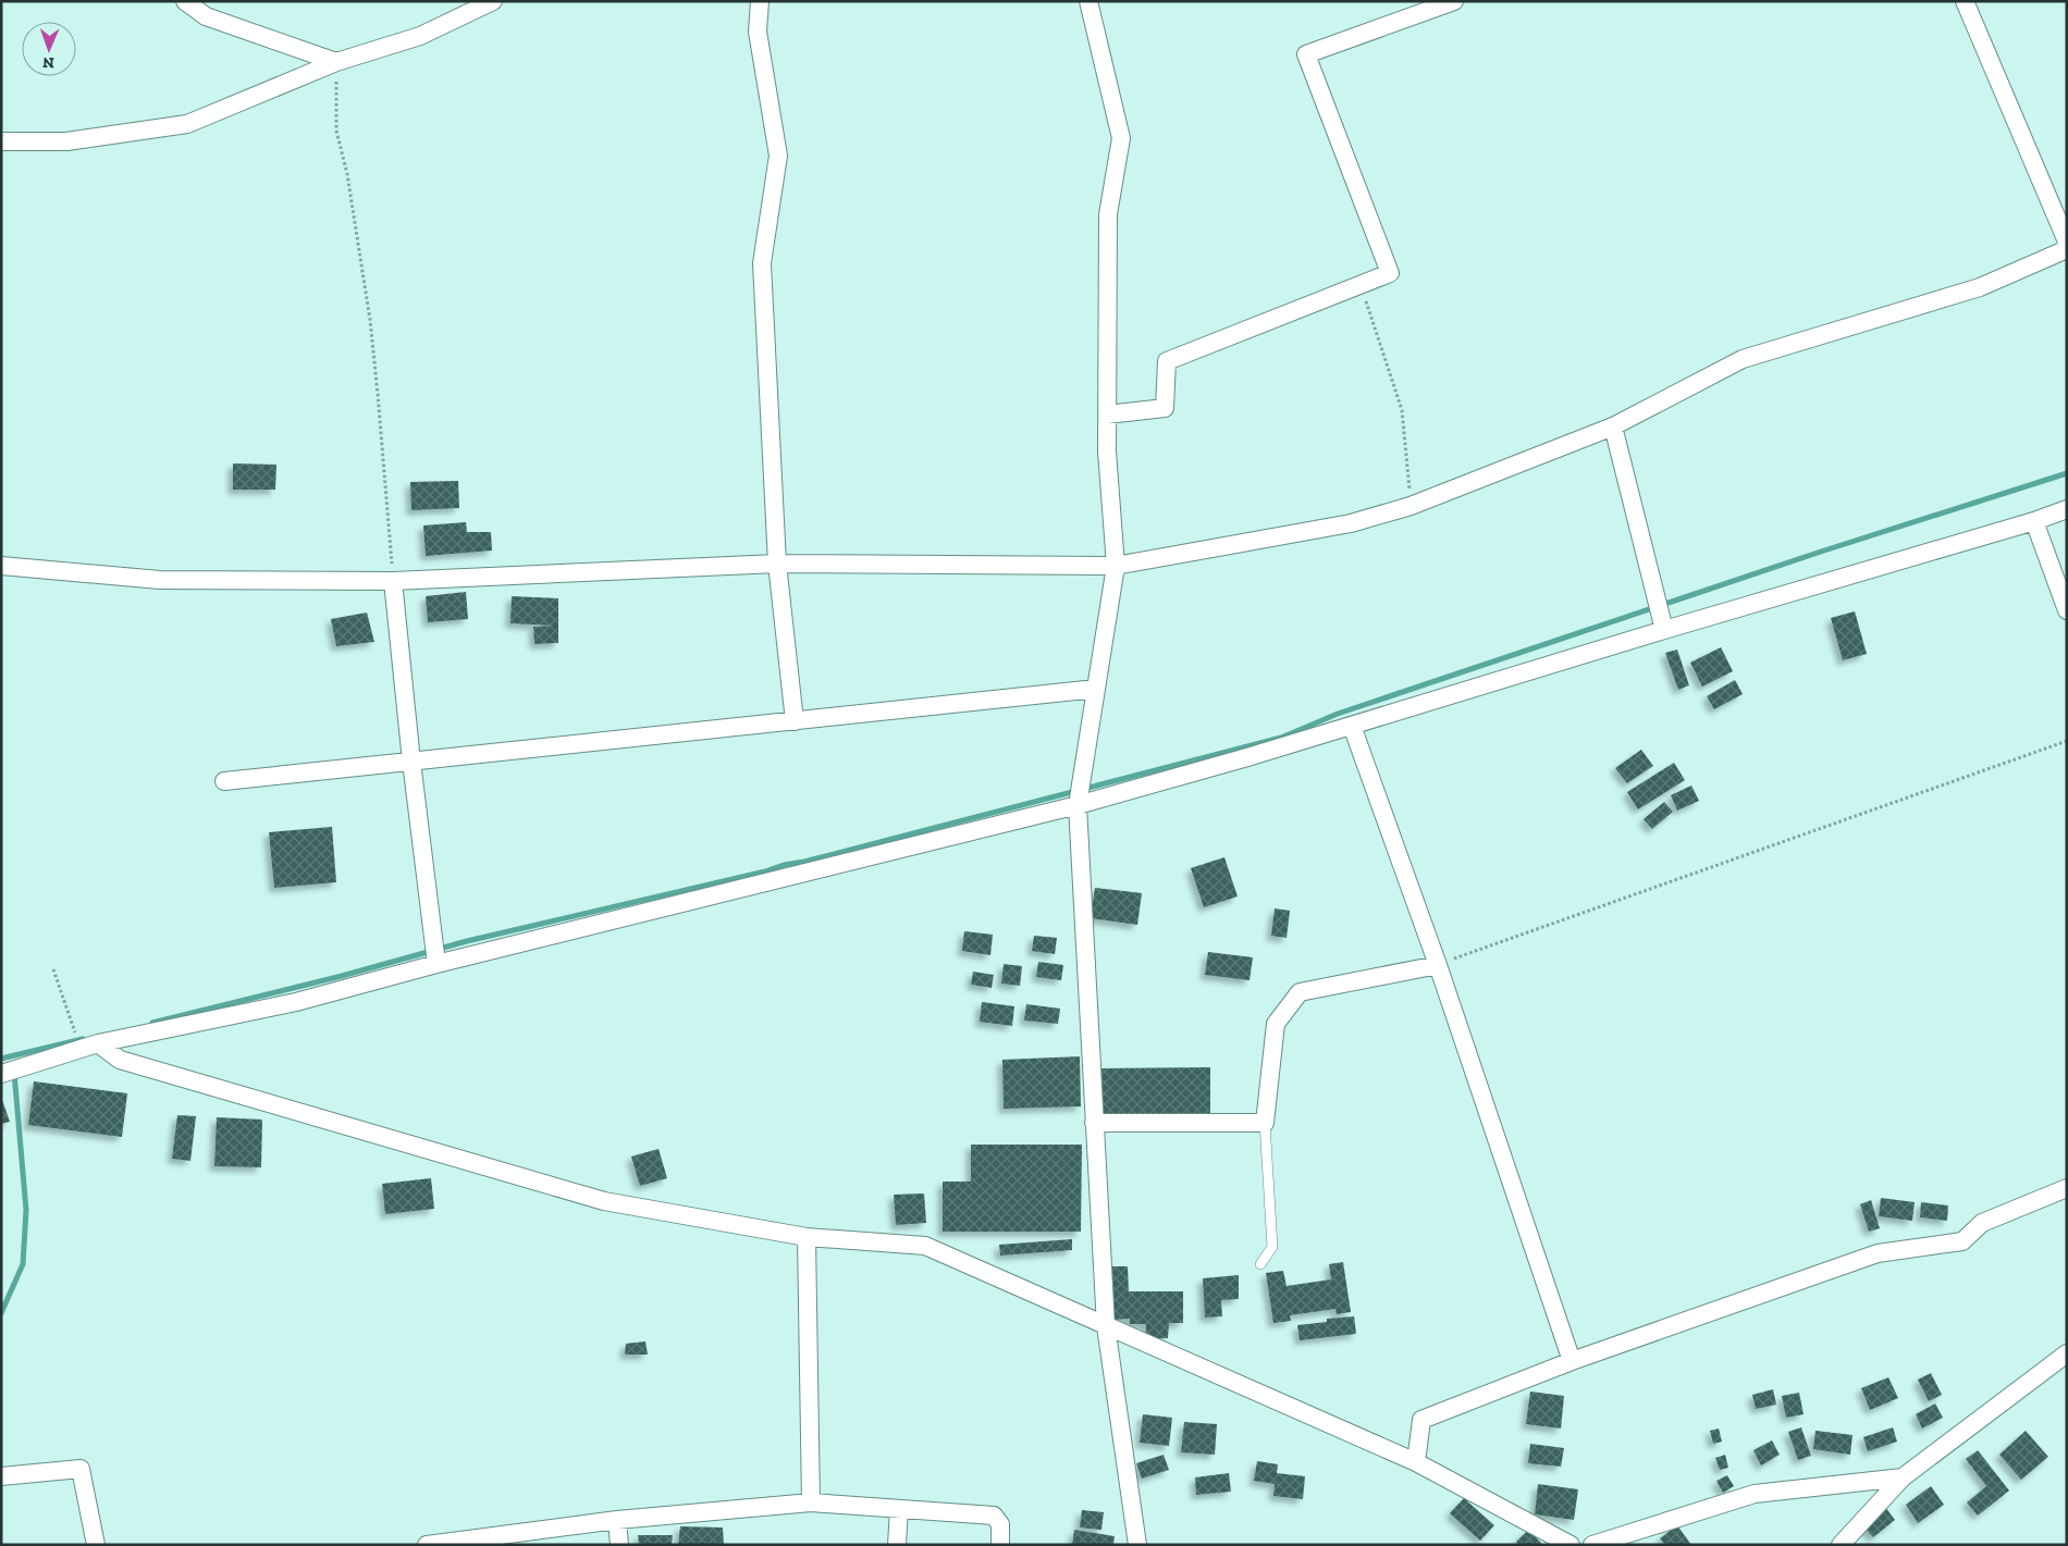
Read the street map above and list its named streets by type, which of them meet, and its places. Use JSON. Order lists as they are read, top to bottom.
{
  "north": "bottom"
}
